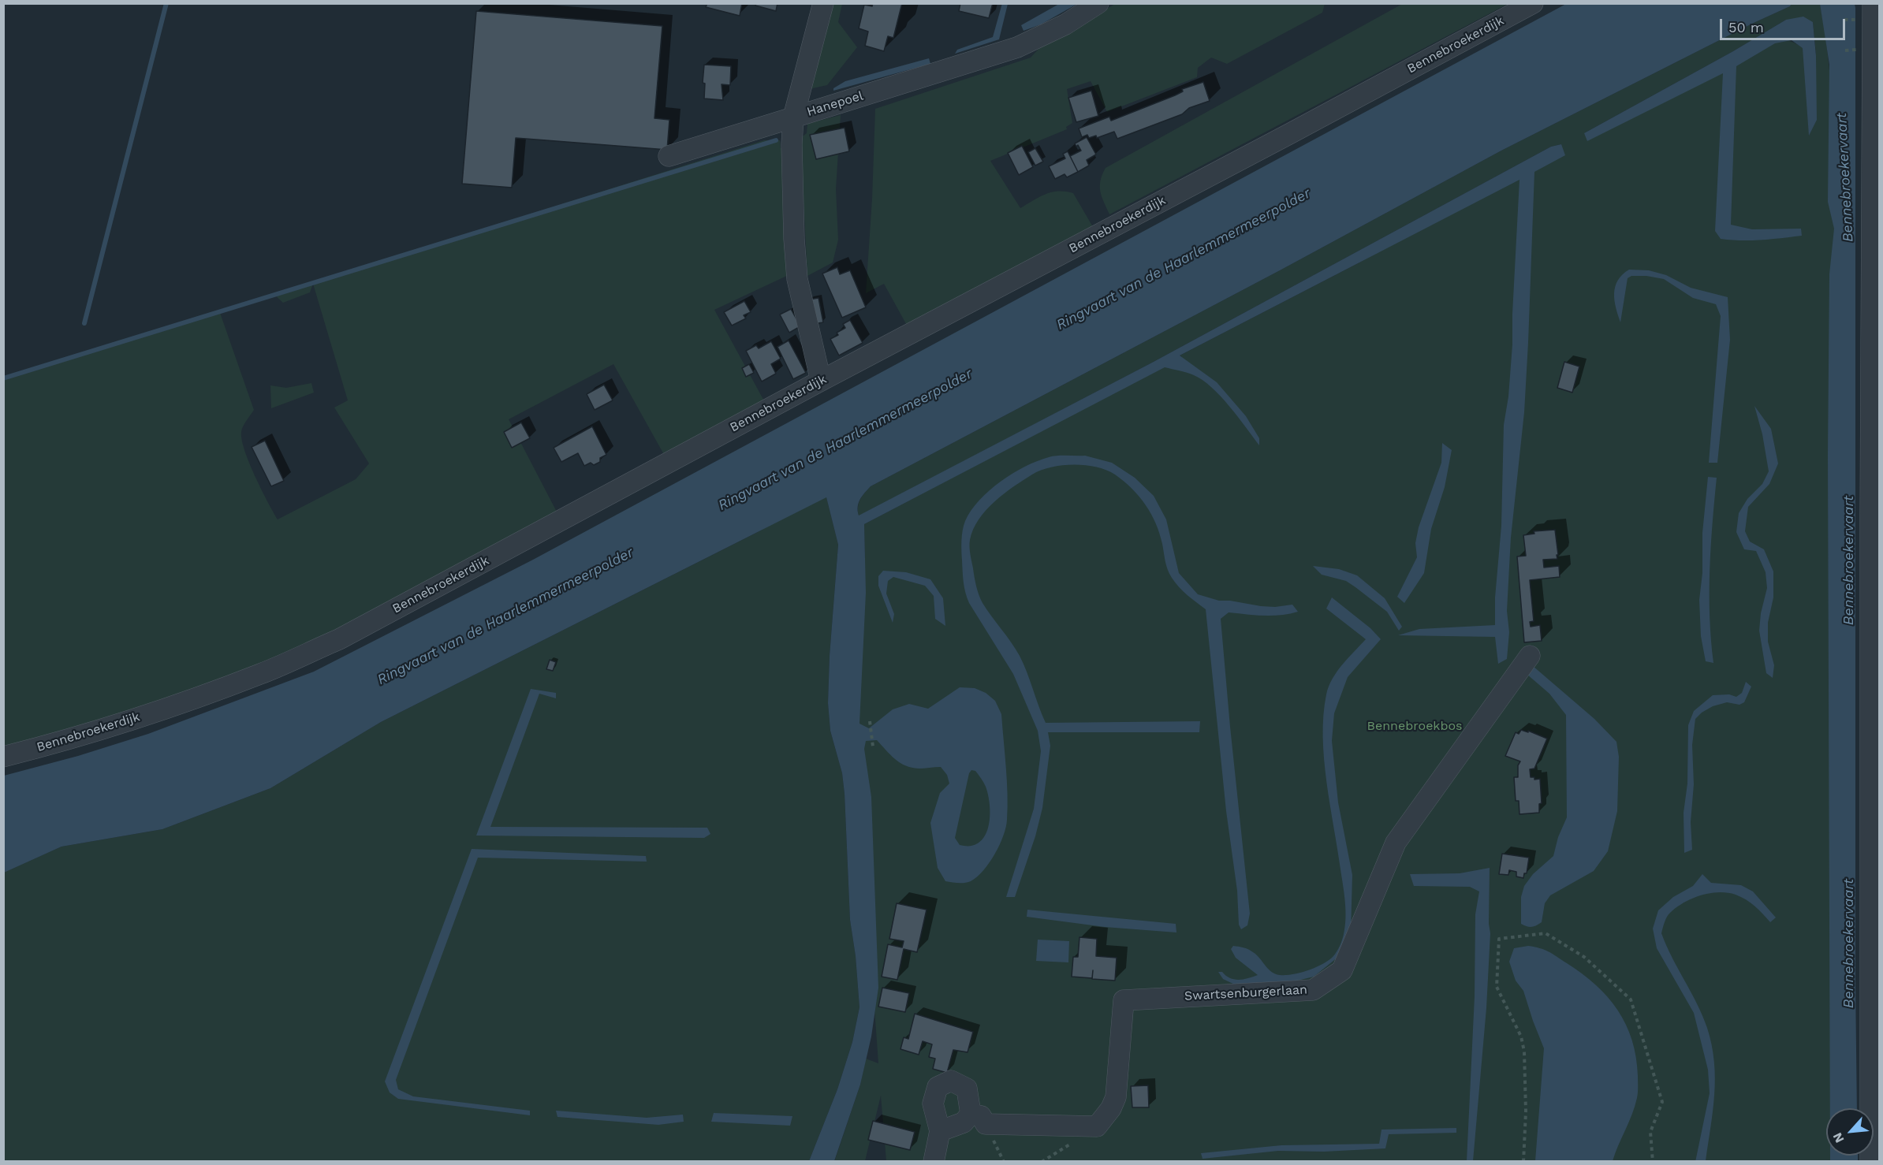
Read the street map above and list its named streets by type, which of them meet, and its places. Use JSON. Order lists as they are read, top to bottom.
{
  "streets": {
    "street": ["Bennebroekerdijk", "Hanepoel", "Swartsenburgerlaan"]
  },
  "crossings": [
    ["Bennebroekerdijk", "Hanepoel"]
  ],
  "water": ["Bennebroekervaart", "Ringvaart van de Haarlemmermeerpolder"],
  "parks": ["Bennebroekbos"],
  "scale_bar": "50 m",
  "north": "bottom left"
}
